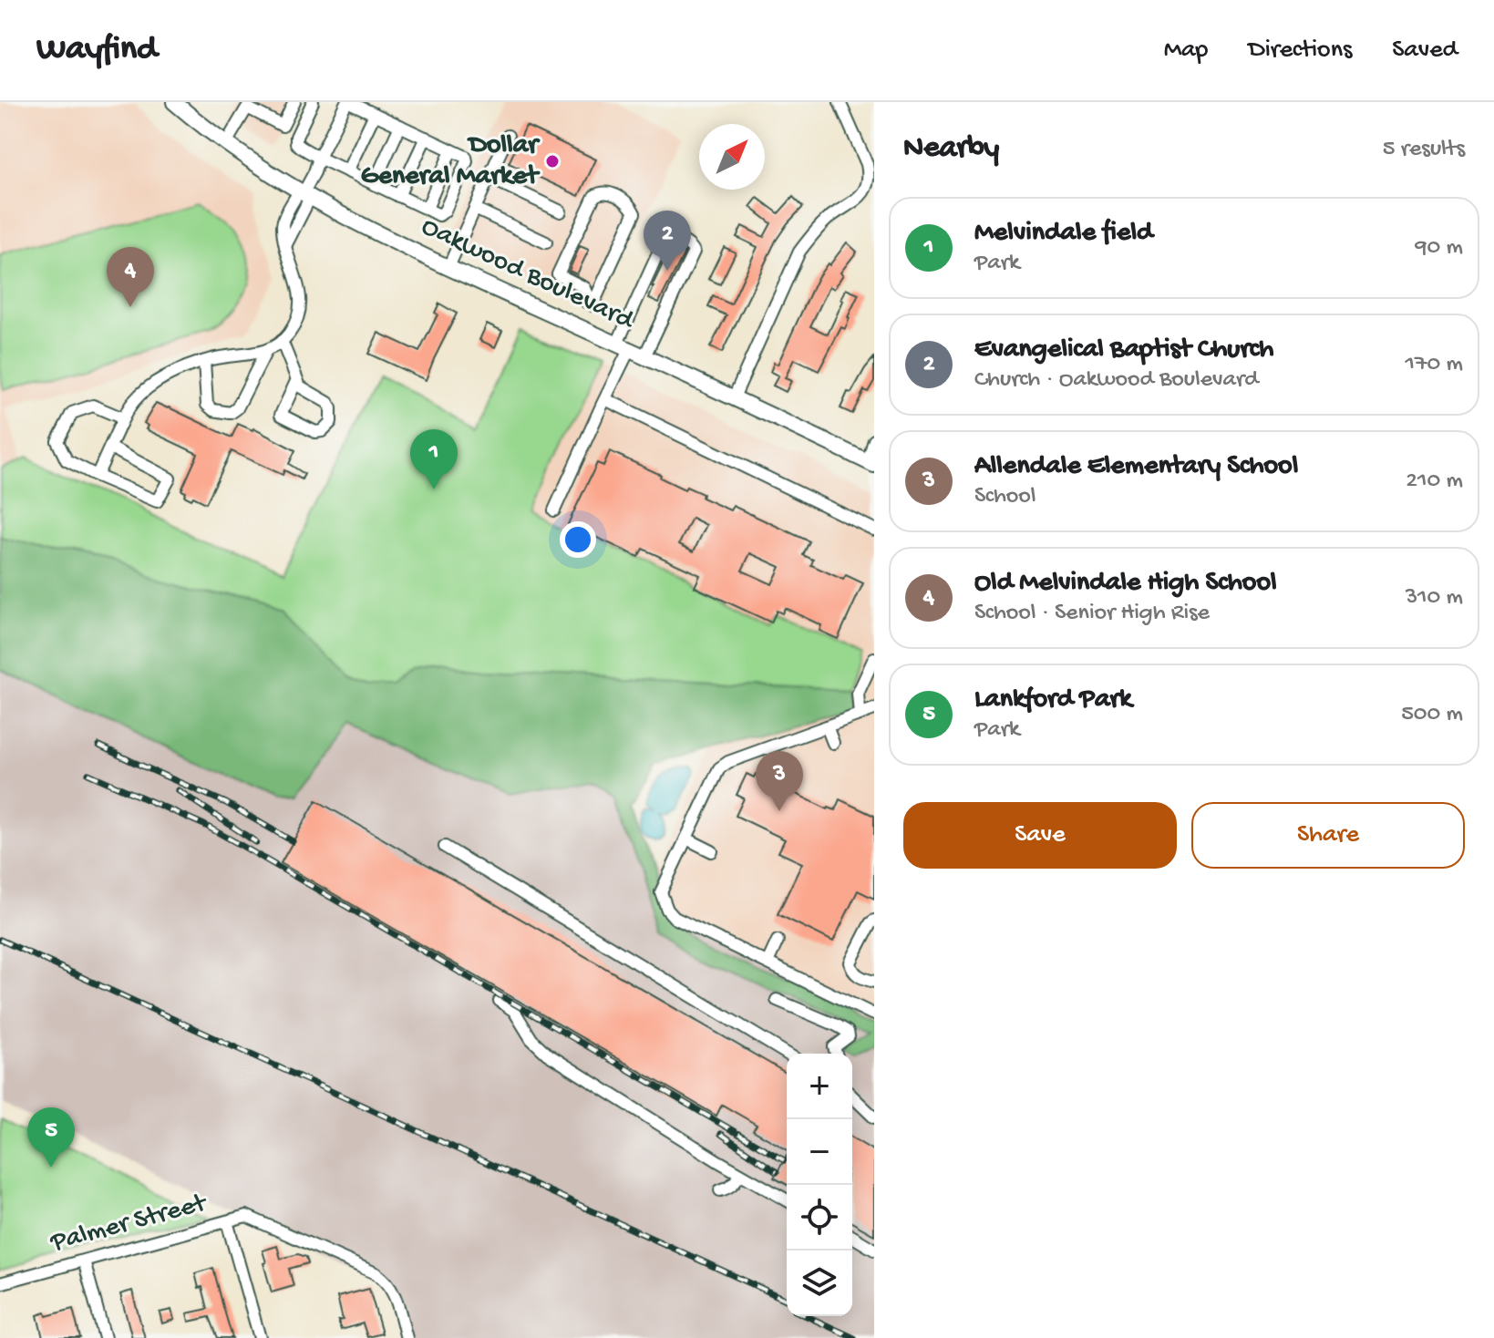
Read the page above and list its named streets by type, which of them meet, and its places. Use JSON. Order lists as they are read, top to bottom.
{
  "streets": {
    "main road": ["Oakwood Boulevard"],
    "street": ["Palmer Street"]
  },
  "places": ["Dollar General Market"],
  "north": "top right",
  "page": {
    "header": "Wayfind",
    "nav": ["Map", "Directions", "Saved"],
    "heading": ["Nearby", "5 results"],
    "list": [
      {
        "mark": "1",
        "name": "Melvindale field",
        "note": "Park",
        "value": "90 m"
      },
      {
        "mark": "2",
        "name": "Evangelical Baptist Church",
        "note": "Church · Oakwood Boulevard",
        "value": "170 m"
      },
      {
        "mark": "3",
        "name": "Allendale Elementary School",
        "note": "School",
        "value": "210 m"
      },
      {
        "mark": "4",
        "name": "Old Melvindale High School",
        "note": "School · Senior High Rise",
        "value": "310 m"
      },
      {
        "mark": "5",
        "name": "Lankford Park",
        "note": "Park",
        "value": "500 m"
      }
    ],
    "pins": [
      "2",
      "4",
      "1",
      "3",
      "5"
    ],
    "buttons": ["Save", "Share"],
    "map_buttons": ["+", "−"]
  }
}
